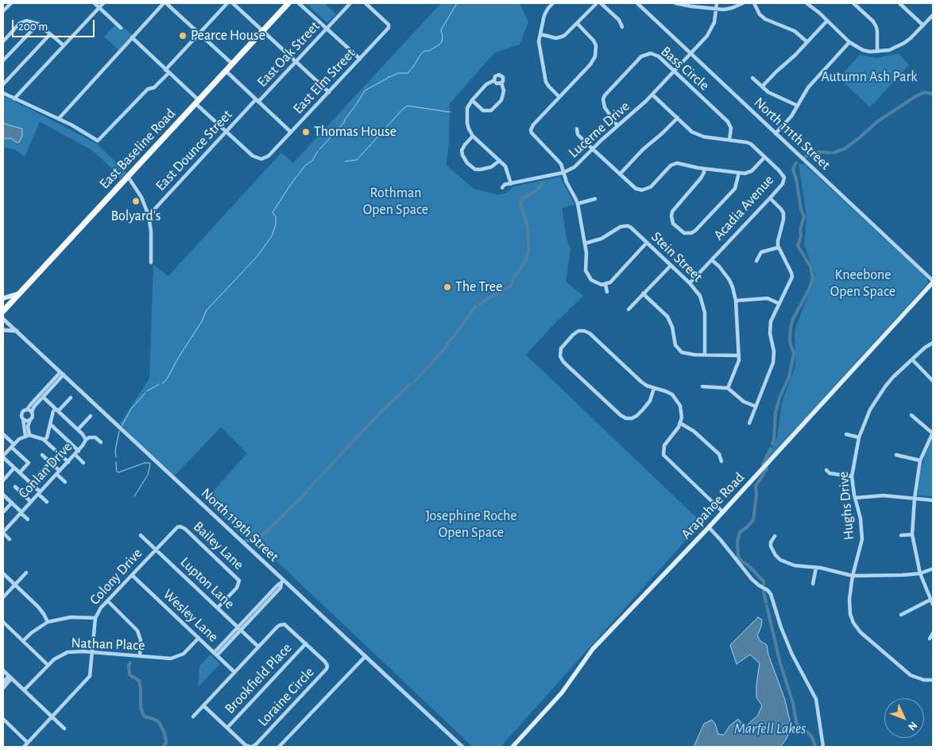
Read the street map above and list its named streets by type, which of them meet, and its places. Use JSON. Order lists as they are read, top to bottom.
{
  "streets": {
    "main road": ["East Baseline Road", "Arapahoe Road"],
    "street": [
      "East Oak Street",
      "Bass Circle",
      "East Elm Street",
      "Lucerne Drive",
      "North 111th Street",
      "East Dounce Street",
      "Acadia Avenue",
      "Stein Street",
      "Conlan Drive",
      "Hughs Drive",
      "North 119th Street",
      "Bailey Lane",
      "Colony Drive",
      "Lupton Lane",
      "Wesley Lane",
      "Nathan Place",
      "Brookfield Place",
      "Loraine Circle"
    ]
  },
  "crossings": [
    ["East Oak Street", "East Dounce Street"],
    ["Bass Circle", "Lucerne Drive"],
    ["Bass Circle", "Acadia Avenue"],
    ["East Elm Street", "East Dounce Street"],
    ["Lucerne Drive", "North 111th Street"],
    ["Lucerne Drive", "Acadia Avenue"],
    ["North 111th Street", "Arapahoe Road"],
    ["Acadia Avenue", "Stein Street"],
    ["Bailey Lane", "Colony Drive"],
    ["Bailey Lane", "Lupton Lane"],
    ["Colony Drive", "Lupton Lane"],
    ["Colony Drive", "Wesley Lane"],
    ["Colony Drive", "Nathan Place"],
    ["Lupton Lane", "Loraine Circle"],
    ["Wesley Lane", "Nathan Place"],
    ["Wesley Lane", "Loraine Circle"],
    ["Brookfield Place", "Loraine Circle"]
  ],
  "water": ["Marfell Lakes"],
  "parks": [
    "Autumn Ash Park",
    "Rothman Open Space",
    "Kneebone Open Space",
    "Josephine Roche Open Space"
  ],
  "places": [
    "Pearce House",
    "Thomas House",
    "Bolyard's",
    "The Tree"
  ],
  "scale_bar": "200 m",
  "north": "bottom right"
}
